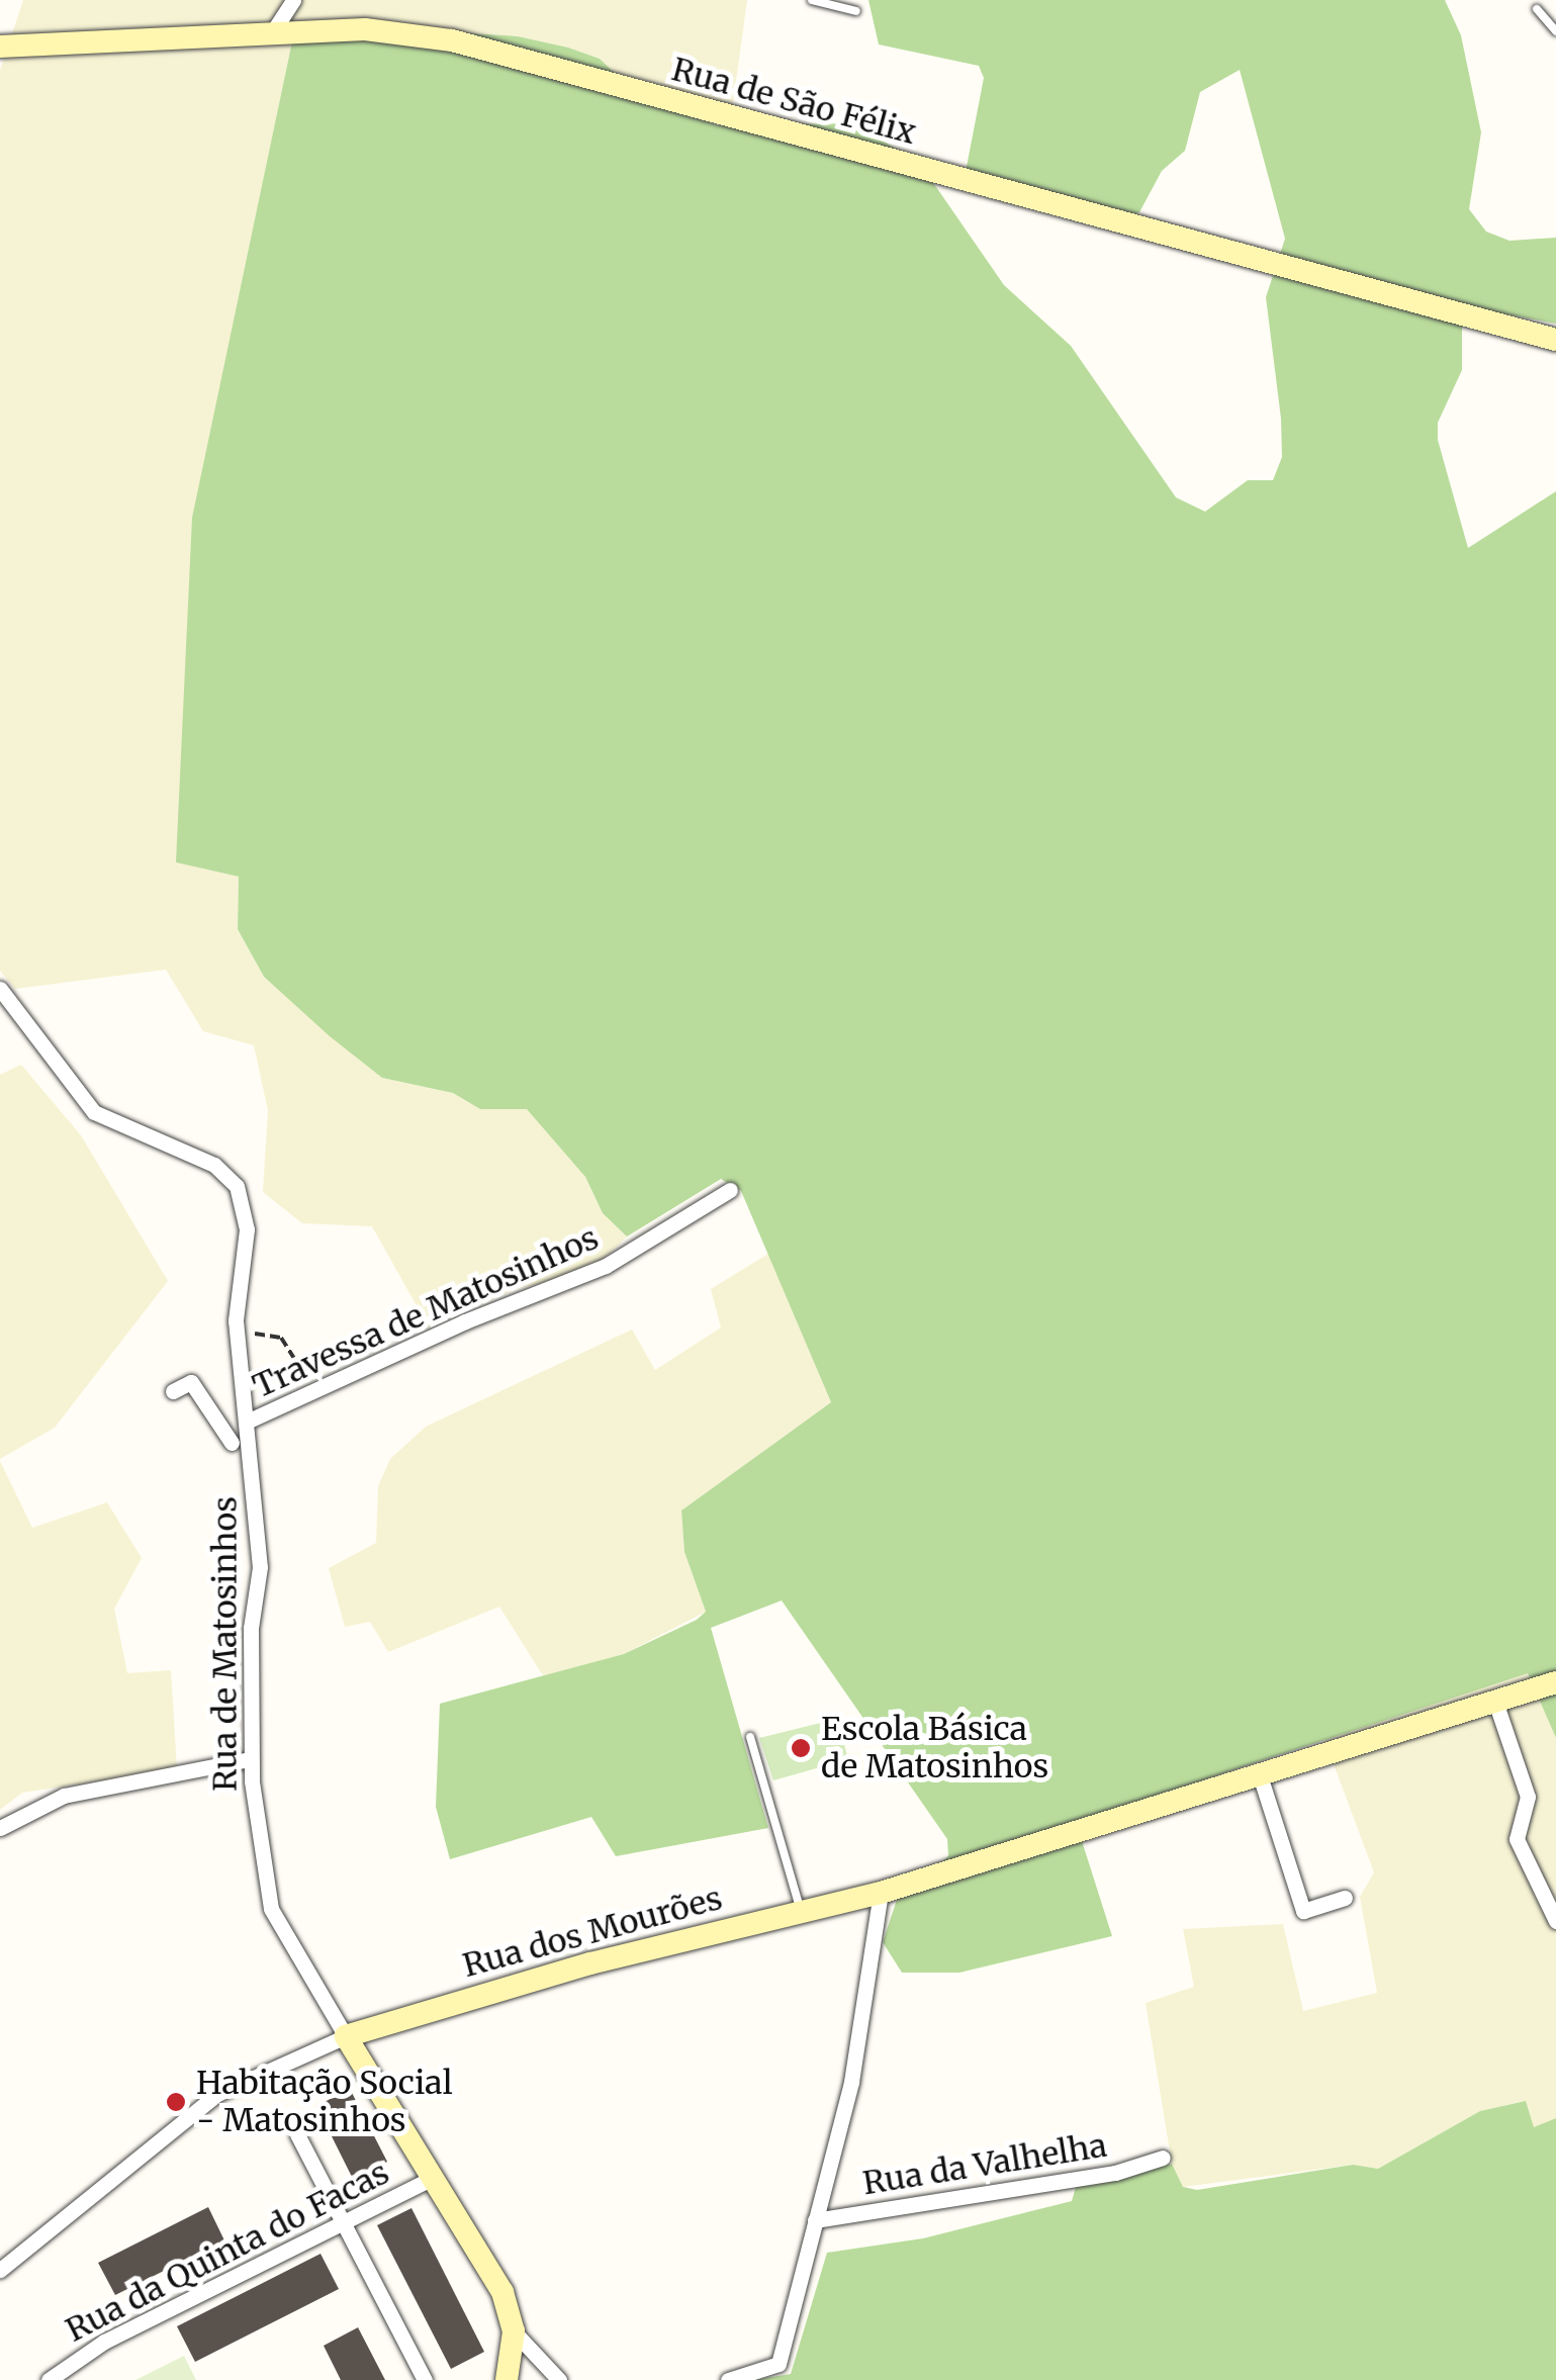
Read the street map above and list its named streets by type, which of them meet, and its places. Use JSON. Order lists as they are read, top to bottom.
{
  "streets": {
    "street": [
      "Rua de São Félix",
      "Travessa de Matosinhos",
      "Rua de Matosinhos",
      "Rua dos Mourões",
      "Rua da Valhelha",
      "Rua da Quinta do Facas"
    ]
  },
  "crossings": [
    ["Travessa de Matosinhos", "Rua de Matosinhos"],
    ["Rua de Matosinhos", "Rua dos Mourões"]
  ],
  "places": ["Escola Básica de Matosinhos", "Habitação Social - Matosinhos"]
}
